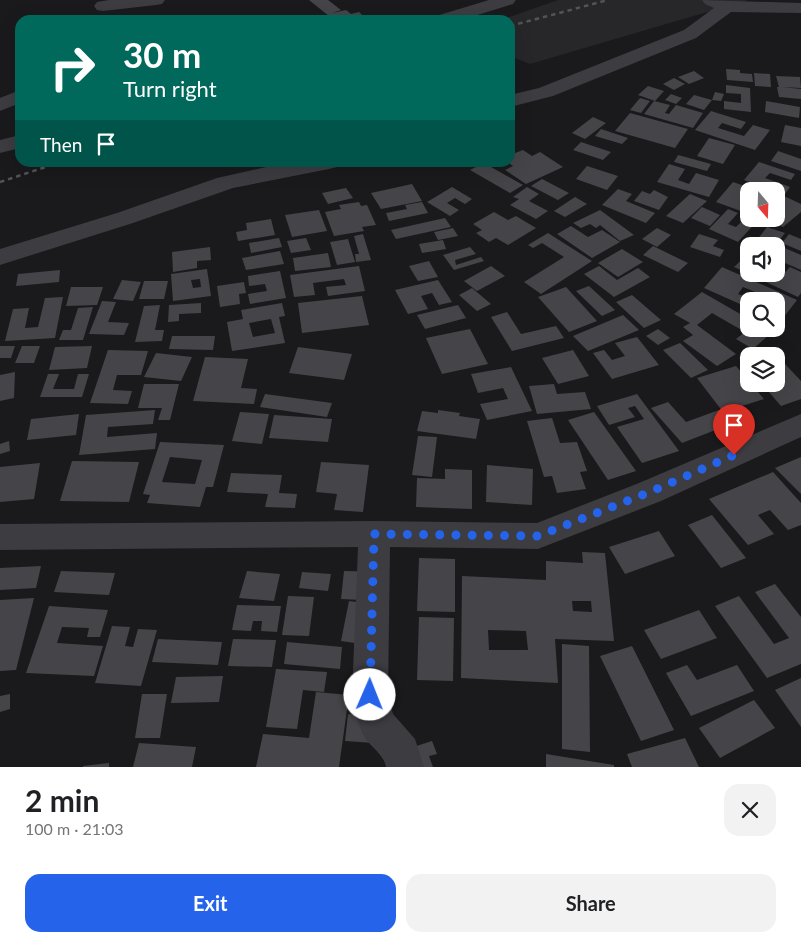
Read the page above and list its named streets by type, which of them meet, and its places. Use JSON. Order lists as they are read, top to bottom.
{
  "north": "bottom",
  "page": {
    "turn": ["30 m", "Turn right"],
    "then": "Then",
    "heading": ["2 min", "100 m · 21:03"],
    "buttons": ["Exit", "Share"]
  }
}
